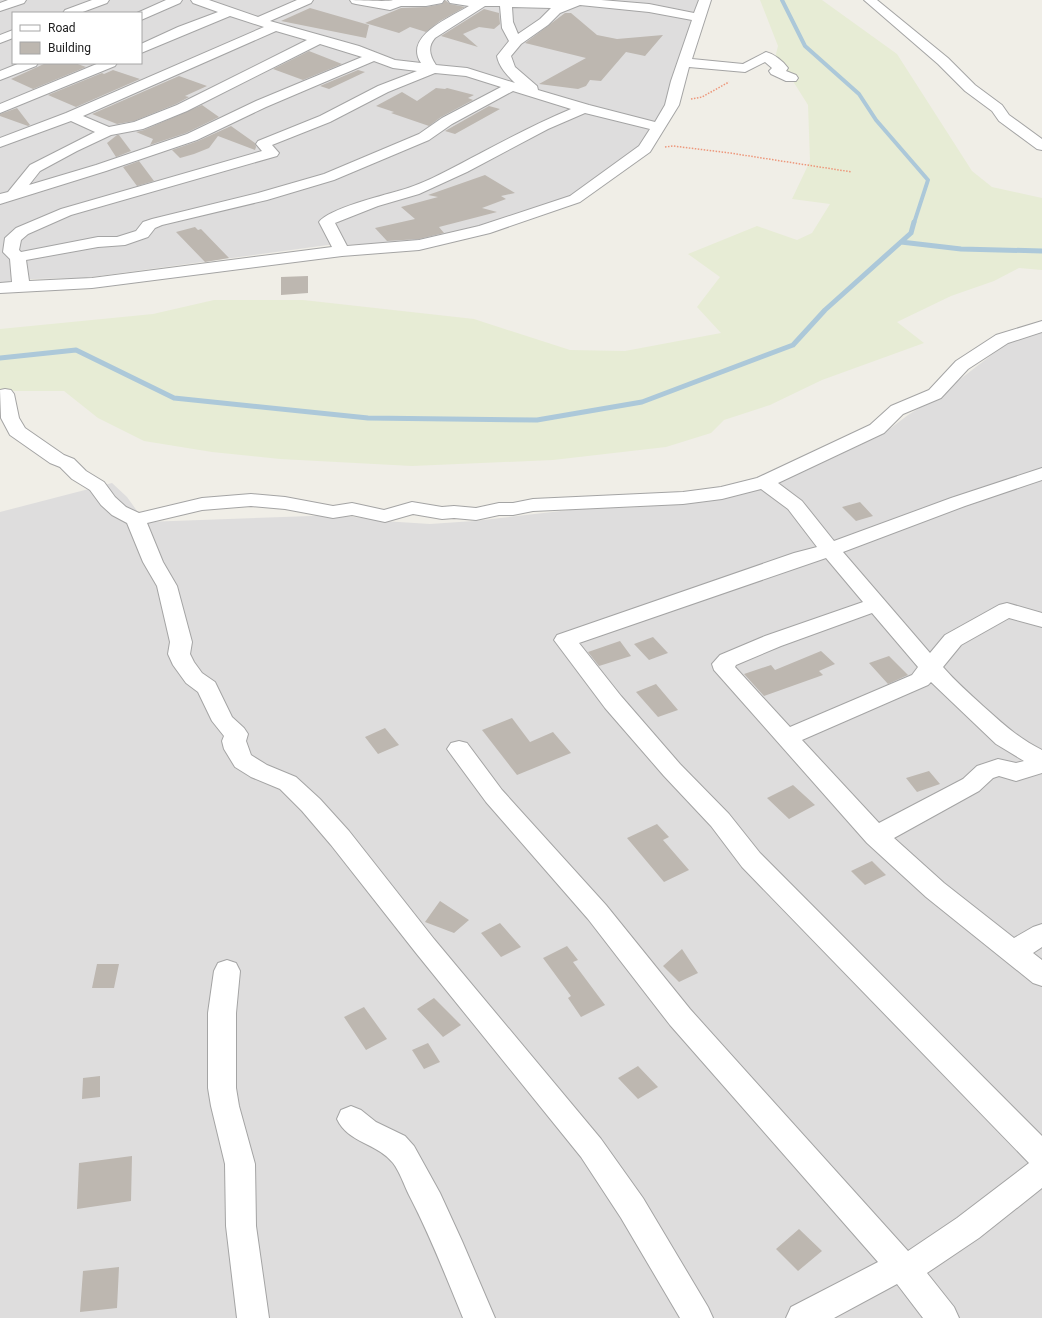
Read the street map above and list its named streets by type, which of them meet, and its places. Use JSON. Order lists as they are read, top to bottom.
{
  "legend": ["Road", "Building"]
}
